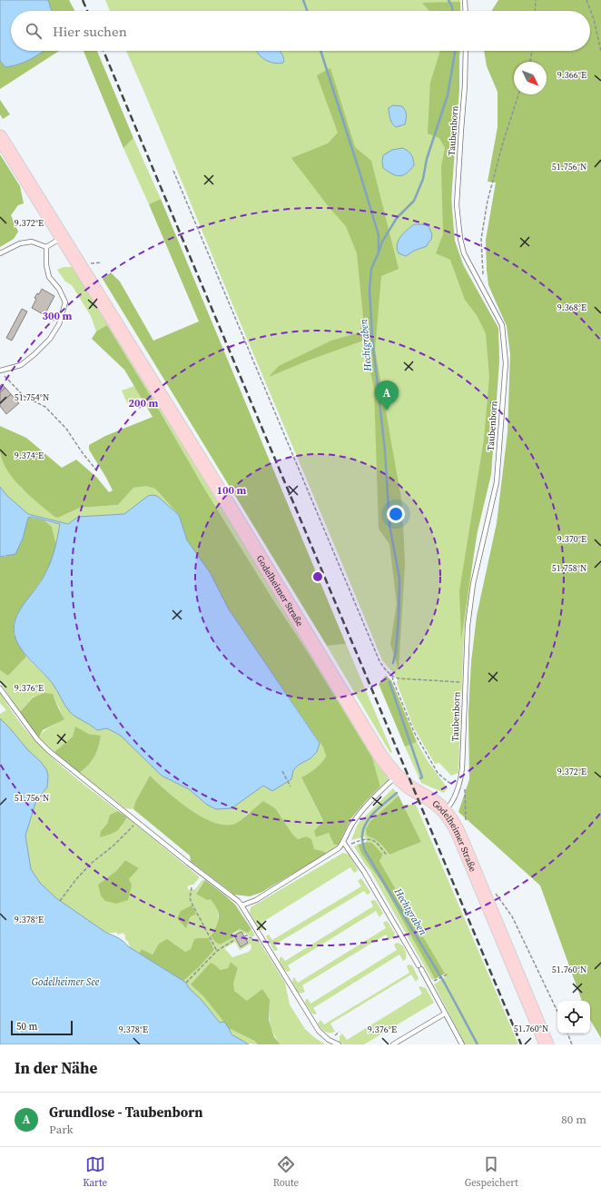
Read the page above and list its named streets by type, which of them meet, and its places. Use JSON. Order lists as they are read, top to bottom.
{
  "streets": {
    "main road": ["Godelheimer Straße"],
    "lane": ["Taubenborn"]
  },
  "crossings": [
    ["Taubenborn", "Godelheimer Straße"]
  ],
  "water": ["Hechtgraben", "Godelheimer See"],
  "scale_bar": "50 m",
  "north": "bottom right",
  "page": {
    "search": "Hier suchen",
    "pins": "A",
    "scale": "50 m",
    "heading": "In der Nähe",
    "list": [
      {
        "mark": "A",
        "name": "Grundlose - Taubenborn",
        "note": "Park",
        "value": "80 m"
      }
    ],
    "nav": ["Karte", "Route", "Gespeichert"]
  },
  "coordinates": [
    "9.366°E",
    "51.756°N",
    "9.372°E",
    "9.368°E",
    "51.754°N",
    "9.374°E",
    "9.370°E",
    "51.758°N",
    "9.376°E",
    "9.378°E",
    "51.760°N"
  ],
  "rings": ["300 m", "200 m", "100 m"]
}
